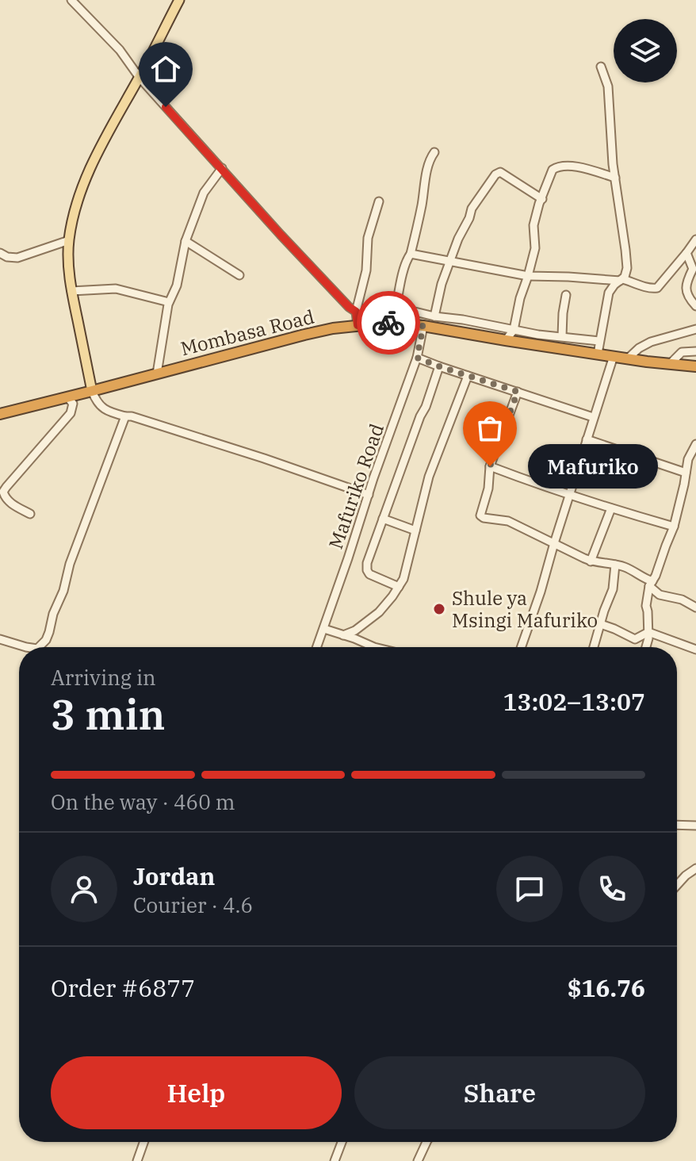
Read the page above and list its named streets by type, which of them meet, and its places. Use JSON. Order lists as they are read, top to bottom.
{
  "streets": {
    "highway": ["Mombasa Road"],
    "street": ["Mafuriko Road"]
  },
  "crossings": [
    ["Mombasa Road", "Mafuriko Road"]
  ],
  "places": ["Mafuriko", "Shule ya Msingi Mafuriko"],
  "page": {
    "bubble": "Mafuriko",
    "heading": ["3 min", "Arriving in", "13:02–13:07"],
    "panel": [
      "Jordan",
      "Courier · 4.6",
      "Order #6877",
      "$16.76"
    ],
    "bar": "On the way · 460 m",
    "buttons": ["Help", "Share"]
  }
}
